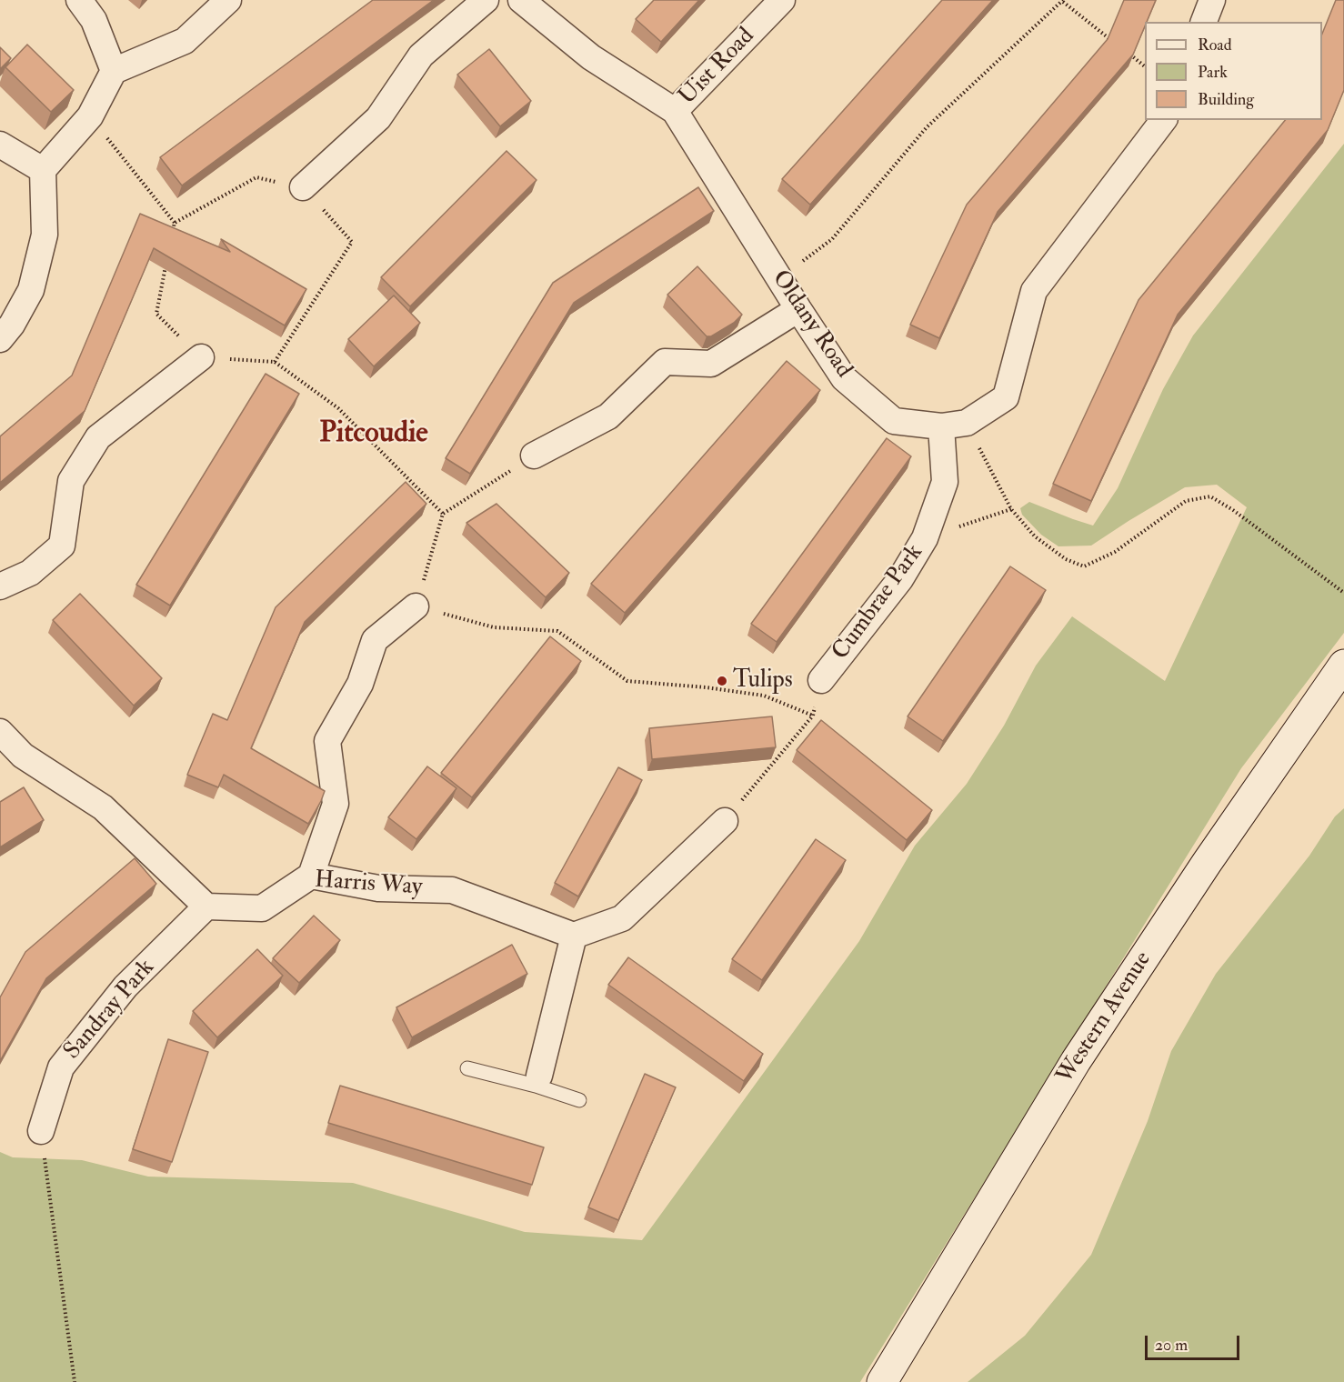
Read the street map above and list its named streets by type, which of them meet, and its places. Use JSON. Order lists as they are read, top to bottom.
{
  "streets": {
    "main road": ["Western Avenue"],
    "street": [
      "Uist Road",
      "Oldany Road",
      "Cumbrae Park",
      "Harris Way",
      "Sandray Park"
    ]
  },
  "crossings": [
    ["Uist Road", "Oldany Road"],
    ["Oldany Road", "Cumbrae Park"],
    ["Harris Way", "Sandray Park"]
  ],
  "districts": ["Pitcoudie"],
  "places": ["Tulips"],
  "legend": ["Road", "Park", "Building"],
  "scale_bar": "20 m"
}
